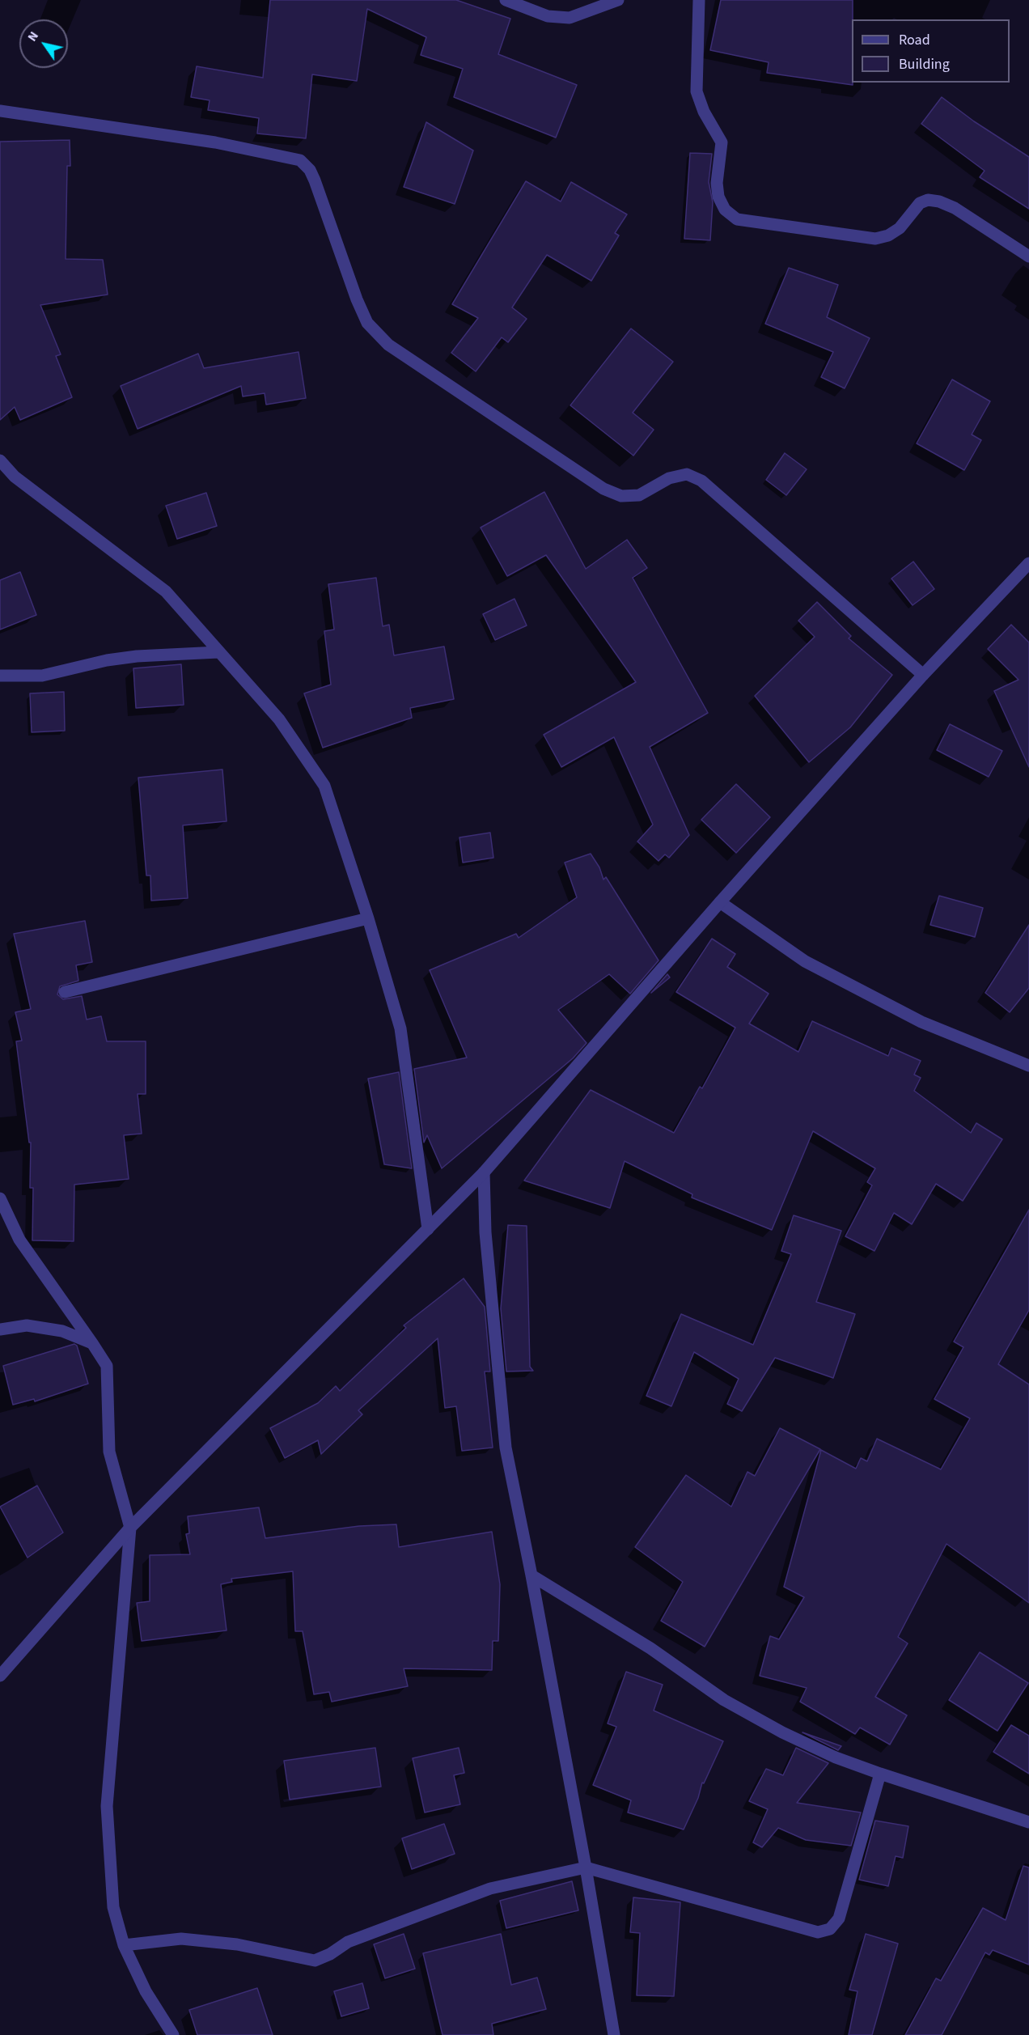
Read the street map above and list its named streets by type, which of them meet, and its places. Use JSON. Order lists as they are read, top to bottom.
{
  "legend": ["Road", "Building"],
  "north": "top left"
}
